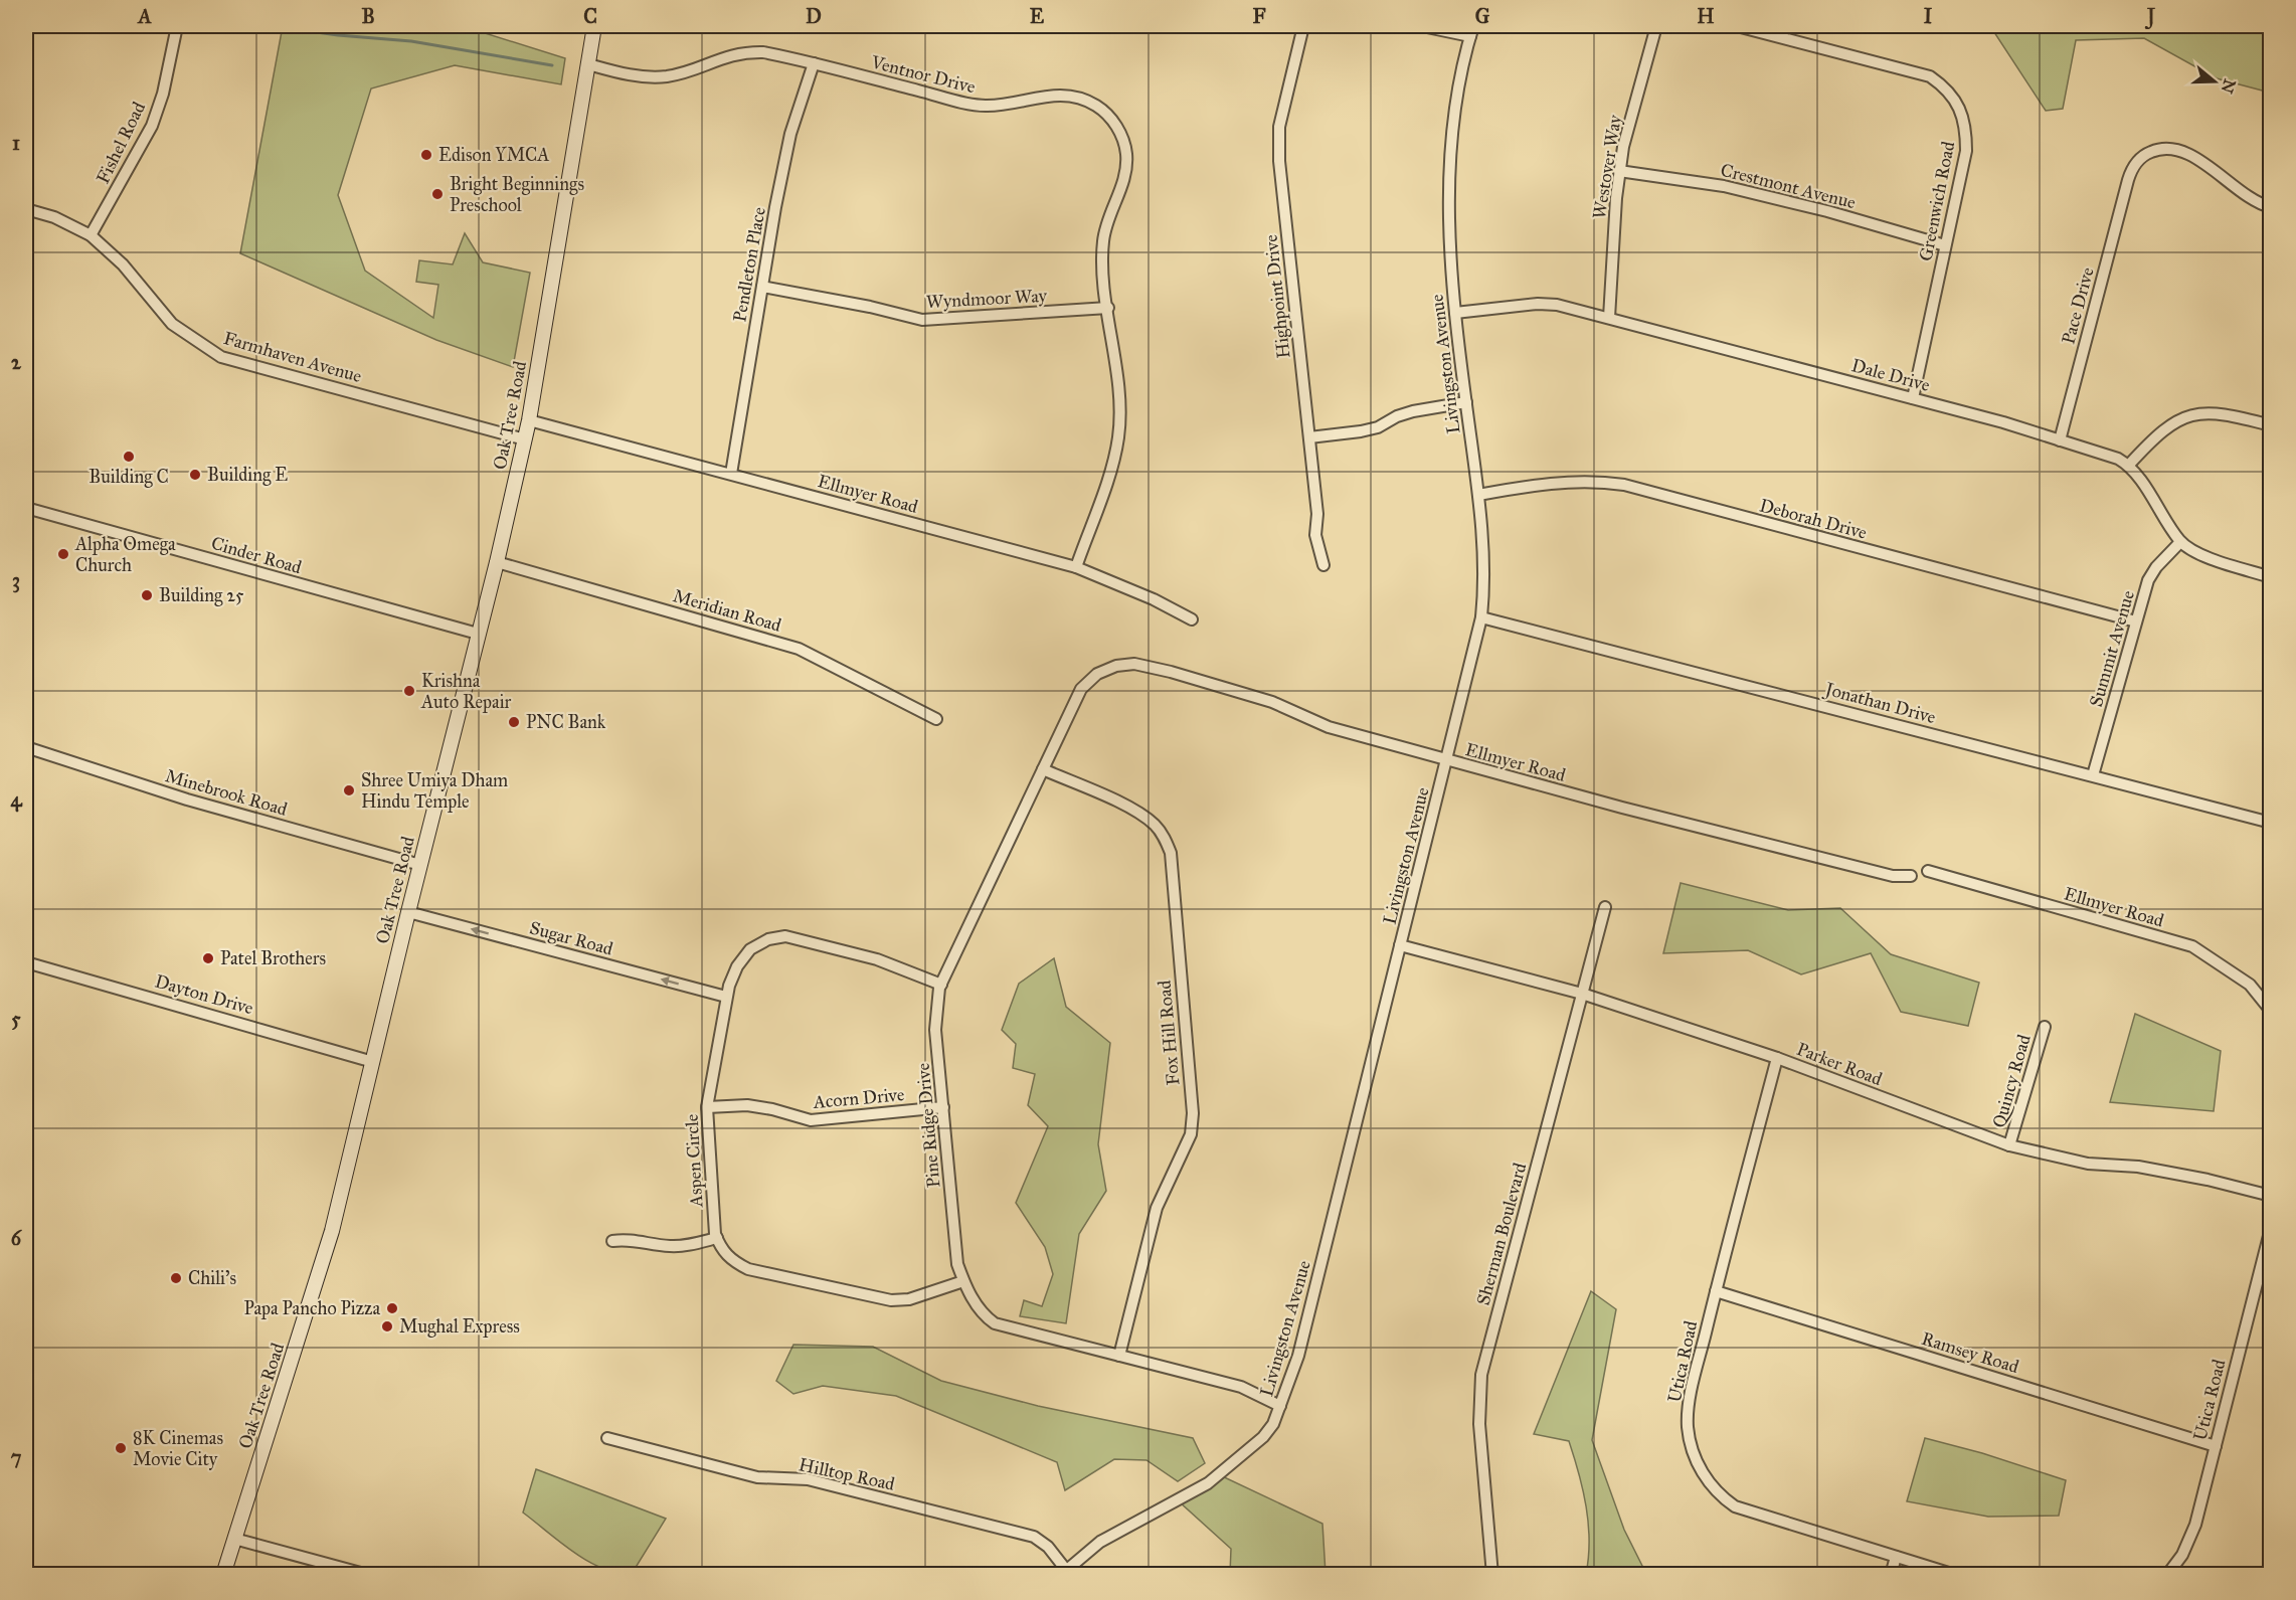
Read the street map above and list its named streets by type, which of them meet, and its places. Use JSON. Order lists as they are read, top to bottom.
{
  "streets": {
    "main road": ["Oak Tree Road"],
    "street": [
      "Ventnor Drive",
      "Fishel Road",
      "Westover Way",
      "Crestmont Avenue",
      "Greenwich Road",
      "Pendleton Place",
      "Highpoint Drive",
      "Wyndmoor Way",
      "Pace Drive",
      "Farmhaven Avenue",
      "Livingston Avenue",
      "Dale Drive",
      "Ellmyer Road",
      "Deborah Drive",
      "Cinder Road",
      "Meridian Road",
      "Summit Avenue",
      "Jonathan Drive",
      "Minebrook Road",
      "Sugar Road",
      "Dayton Drive",
      "Fox Hill Road",
      "Parker Road",
      "Quincy Road",
      "Acorn Drive",
      "Pine Ridge Drive",
      "Aspen Circle",
      "Sherman Boulevard",
      "Ramsey Road",
      "Utica Road",
      "Hilltop Road"
    ]
  },
  "crossings": [
    ["Ventnor Drive", "Pendleton Place"],
    ["Ventnor Drive", "Wyndmoor Way"],
    ["Ventnor Drive", "Oak Tree Road"],
    ["Ventnor Drive", "Ellmyer Road"],
    ["Fishel Road", "Farmhaven Avenue"],
    ["Westover Way", "Crestmont Avenue"],
    ["Westover Way", "Dale Drive"],
    ["Crestmont Avenue", "Greenwich Road"],
    ["Greenwich Road", "Dale Drive"],
    ["Pendleton Place", "Wyndmoor Way"],
    ["Pendleton Place", "Ellmyer Road"],
    ["Pace Drive", "Dale Drive"],
    ["Farmhaven Avenue", "Oak Tree Road"],
    ["Livingston Avenue", "Dale Drive"],
    ["Livingston Avenue", "Ellmyer Road"],
    ["Livingston Avenue", "Deborah Drive"],
    ["Livingston Avenue", "Jonathan Drive"],
    ["Livingston Avenue", "Parker Road"],
    ["Livingston Avenue", "Pine Ridge Drive"],
    ["Livingston Avenue", "Hilltop Road"],
    ["Oak Tree Road", "Ellmyer Road"],
    ["Oak Tree Road", "Cinder Road"],
    ["Oak Tree Road", "Meridian Road"],
    ["Oak Tree Road", "Minebrook Road"],
    ["Oak Tree Road", "Sugar Road"],
    ["Oak Tree Road", "Dayton Drive"],
    ["Ellmyer Road", "Pine Ridge Drive"],
    ["Deborah Drive", "Summit Avenue"],
    ["Summit Avenue", "Jonathan Drive"],
    ["Sugar Road", "Aspen Circle"],
    ["Fox Hill Road", "Pine Ridge Drive"],
    ["Parker Road", "Quincy Road"],
    ["Parker Road", "Sherman Boulevard"],
    ["Parker Road", "Utica Road"],
    ["Acorn Drive", "Pine Ridge Drive"],
    ["Acorn Drive", "Aspen Circle"],
    ["Pine Ridge Drive", "Aspen Circle"],
    ["Ramsey Road", "Utica Road"]
  ],
  "one_way": ["Sugar Road"],
  "places": [
    "Edison YMCA",
    "Bright Beginnings Preschool",
    "Building C",
    "Building E",
    "Alpha Omega Church",
    "Building 25",
    "Krishna Auto Repair",
    "PNC Bank",
    "Shree Umiya Dham Hindu Temple",
    "Patel Brothers",
    "Chili's",
    "Papa Pancho Pizza",
    "Mughal Express",
    "8K Cinemas Movie City"
  ],
  "north": "right",
  "grid": {
    "columns": [
      "A",
      "B",
      "C",
      "D",
      "E",
      "F",
      "G",
      "H",
      "I",
      "J"
    ],
    "rows": [
      "1",
      "2",
      "3",
      "4",
      "5",
      "6",
      "7"
    ]
  }
}
